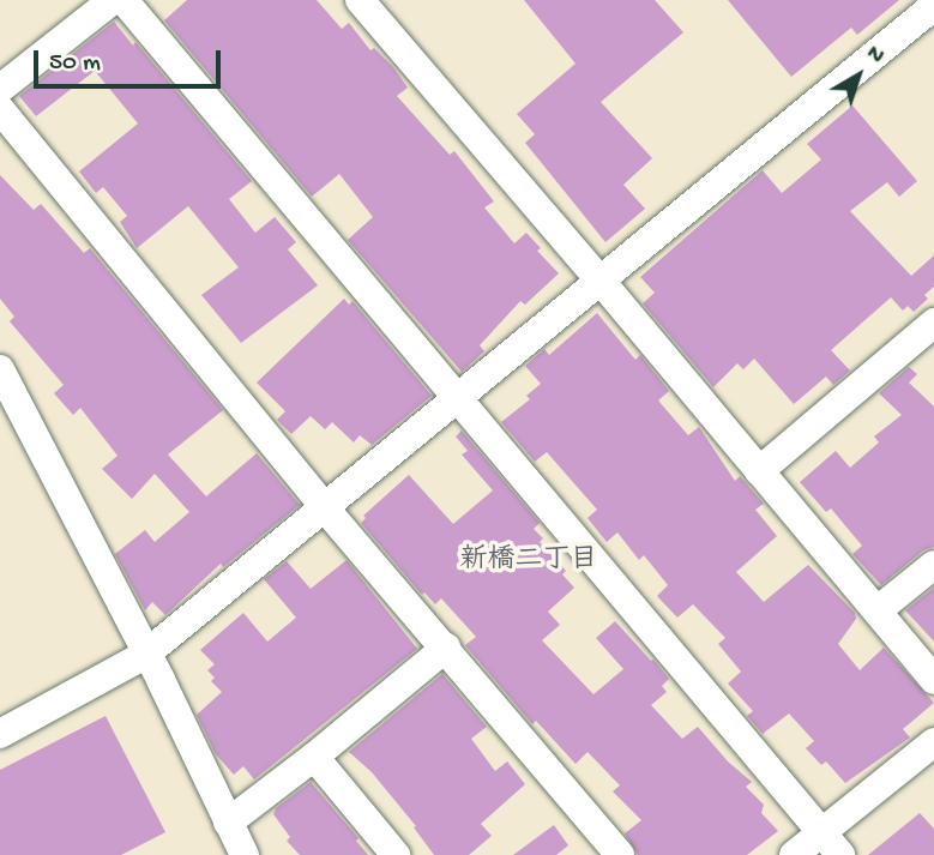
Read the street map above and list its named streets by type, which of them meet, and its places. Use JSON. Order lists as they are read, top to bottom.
{
  "districts": ["新橋二丁目"],
  "scale_bar": "50 m",
  "north": "top right"
}
